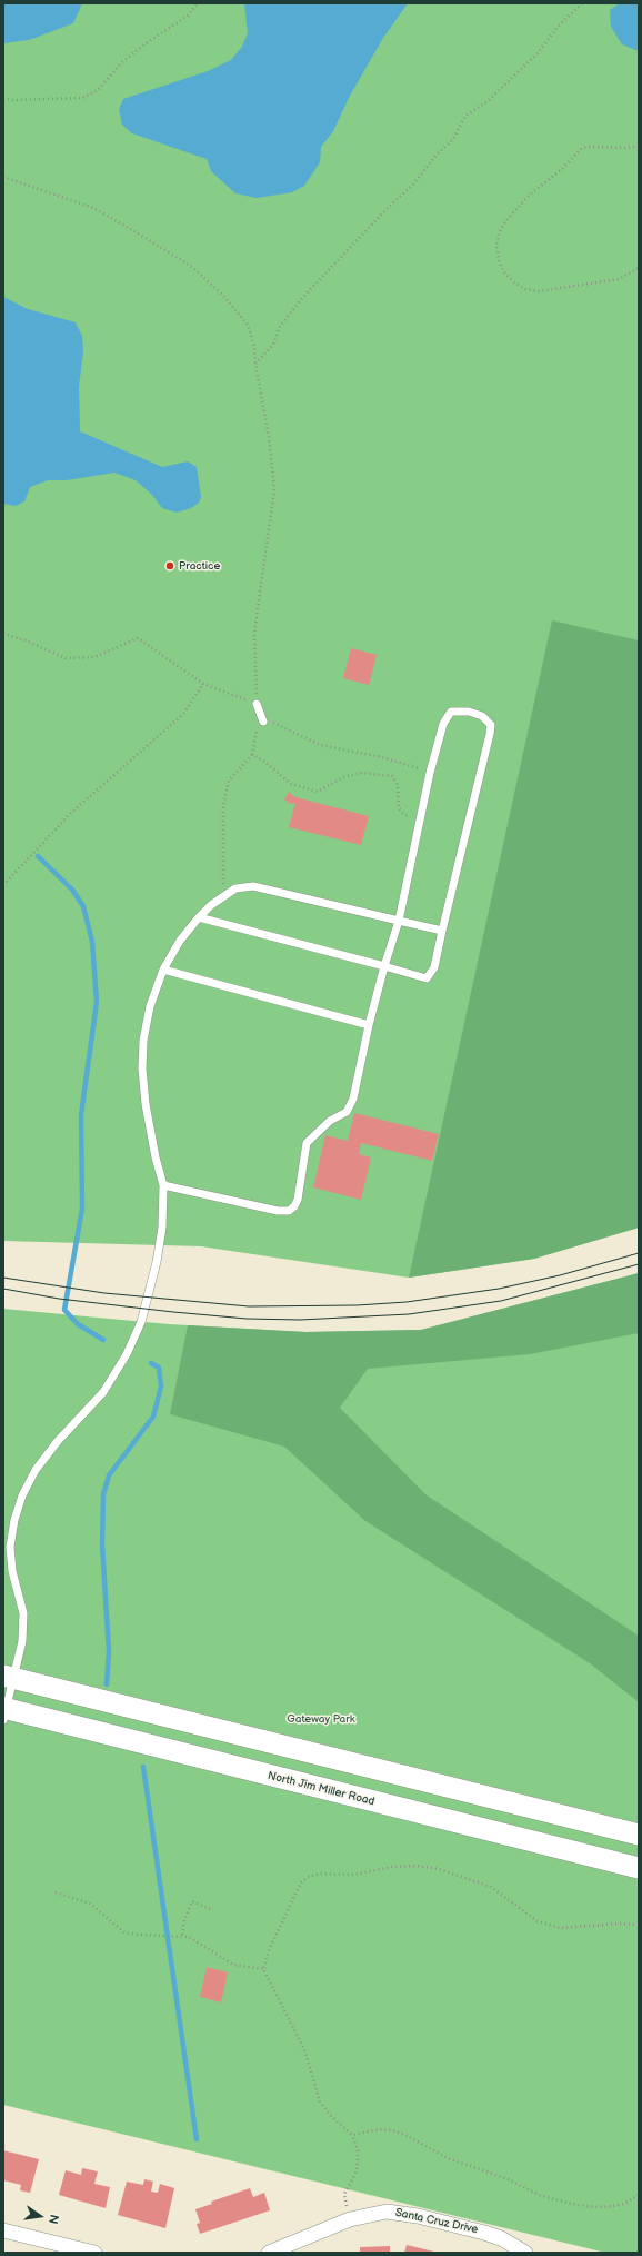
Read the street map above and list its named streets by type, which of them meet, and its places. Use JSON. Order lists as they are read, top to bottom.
{
  "streets": {
    "main road": ["North Jim Miller Road"],
    "street": ["Santa Cruz Drive"]
  },
  "parks": ["Gateway Park"],
  "places": ["Practice"],
  "north": "right"
}
